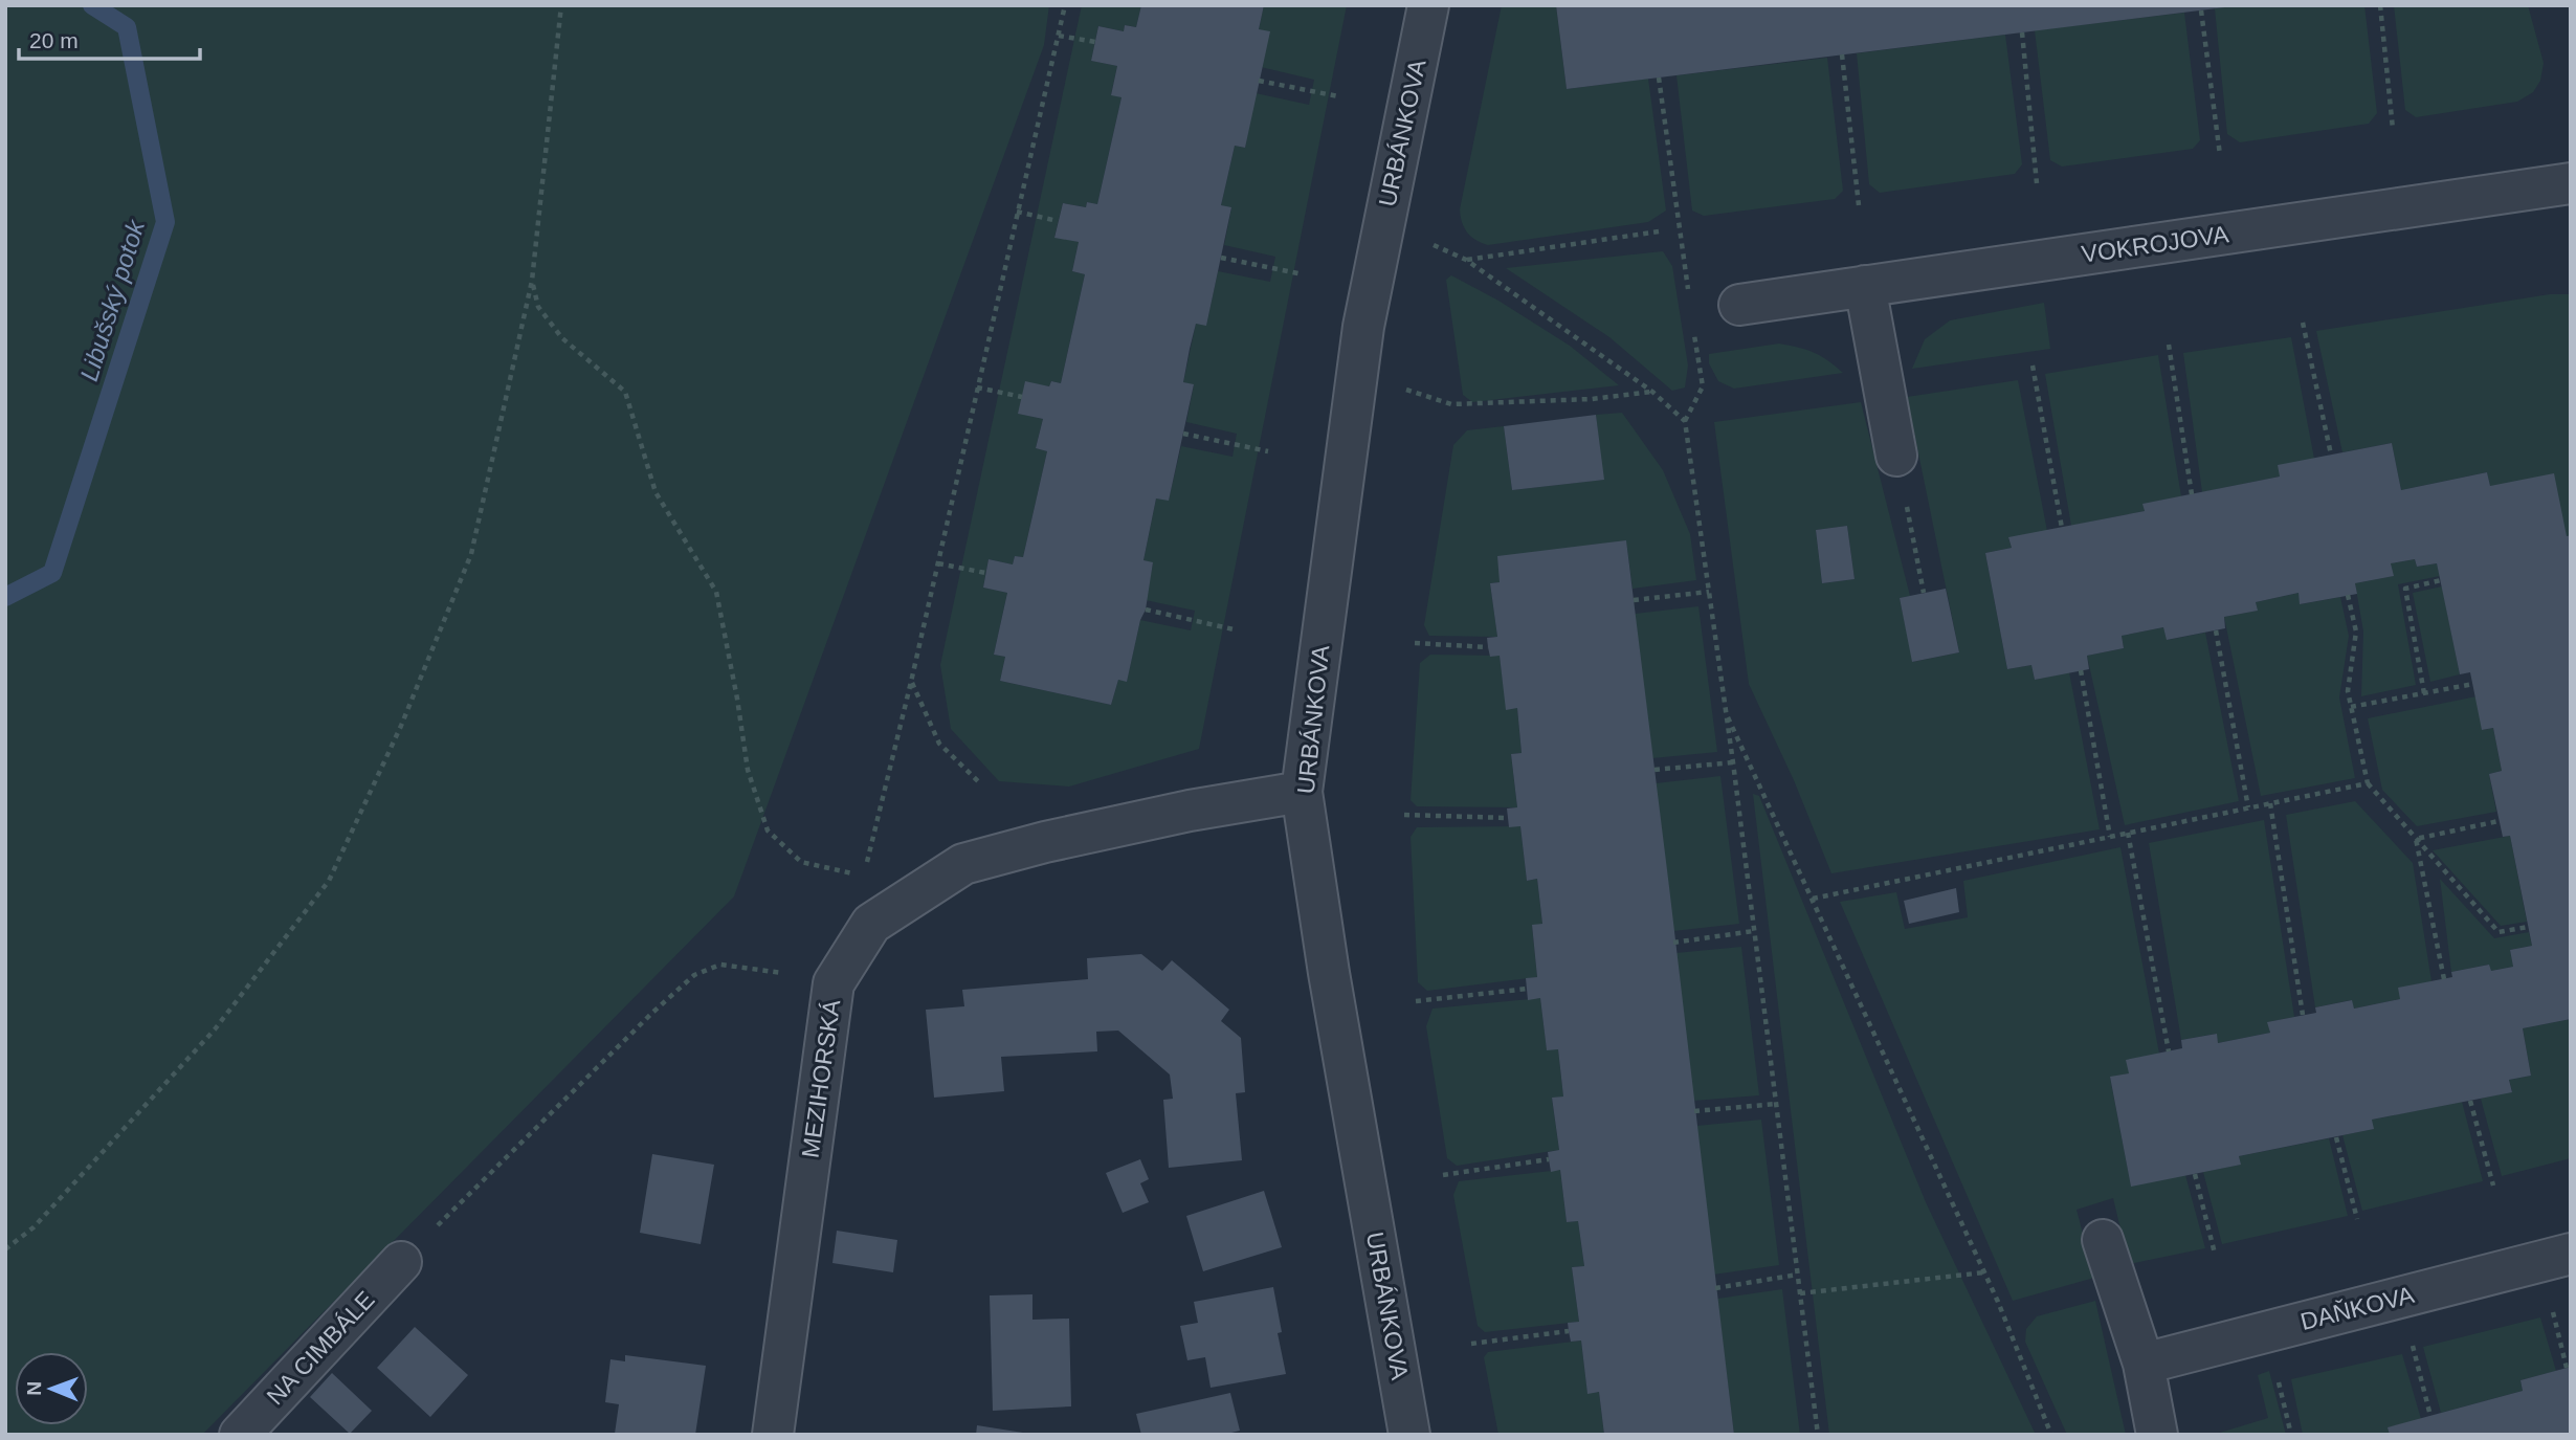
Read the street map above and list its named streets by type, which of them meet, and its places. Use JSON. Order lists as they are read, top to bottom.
{
  "streets": {
    "street": [
      "URBÁNKOVA",
      "VOKROJOVA",
      "MEZIHORSKÁ",
      "DAŇKOVA",
      "NA CIMBÁLE"
    ]
  },
  "crossings": [
    ["URBÁNKOVA", "MEZIHORSKÁ"]
  ],
  "water": ["Libušský potok"],
  "scale_bar": "20 m",
  "north": "left"
}
